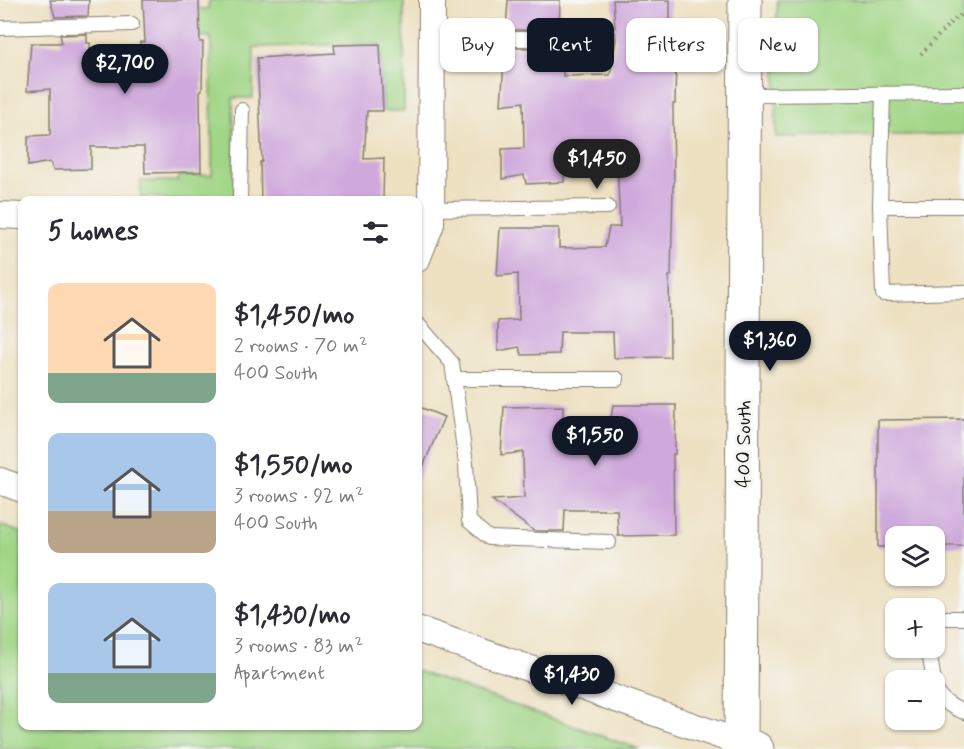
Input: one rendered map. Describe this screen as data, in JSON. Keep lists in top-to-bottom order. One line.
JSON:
{"streets":{"street":["400 South"]},"page":{"chip":["Buy","Rent","Filters","New"],"price":["$2,700","$1,450","$1,360","$1,550","$1,430"],"heading":"5 homes","list":[{"name":"$1,450/mo","note":"2 rooms · 70 m² · 400 South"},{"name":"$1,550/mo","note":"3 rooms · 92 m² · 400 South"},{"name":"$1,430/mo","note":"3 rooms · 83 m² · Apartment"}],"map_buttons":["+","−"]}}
